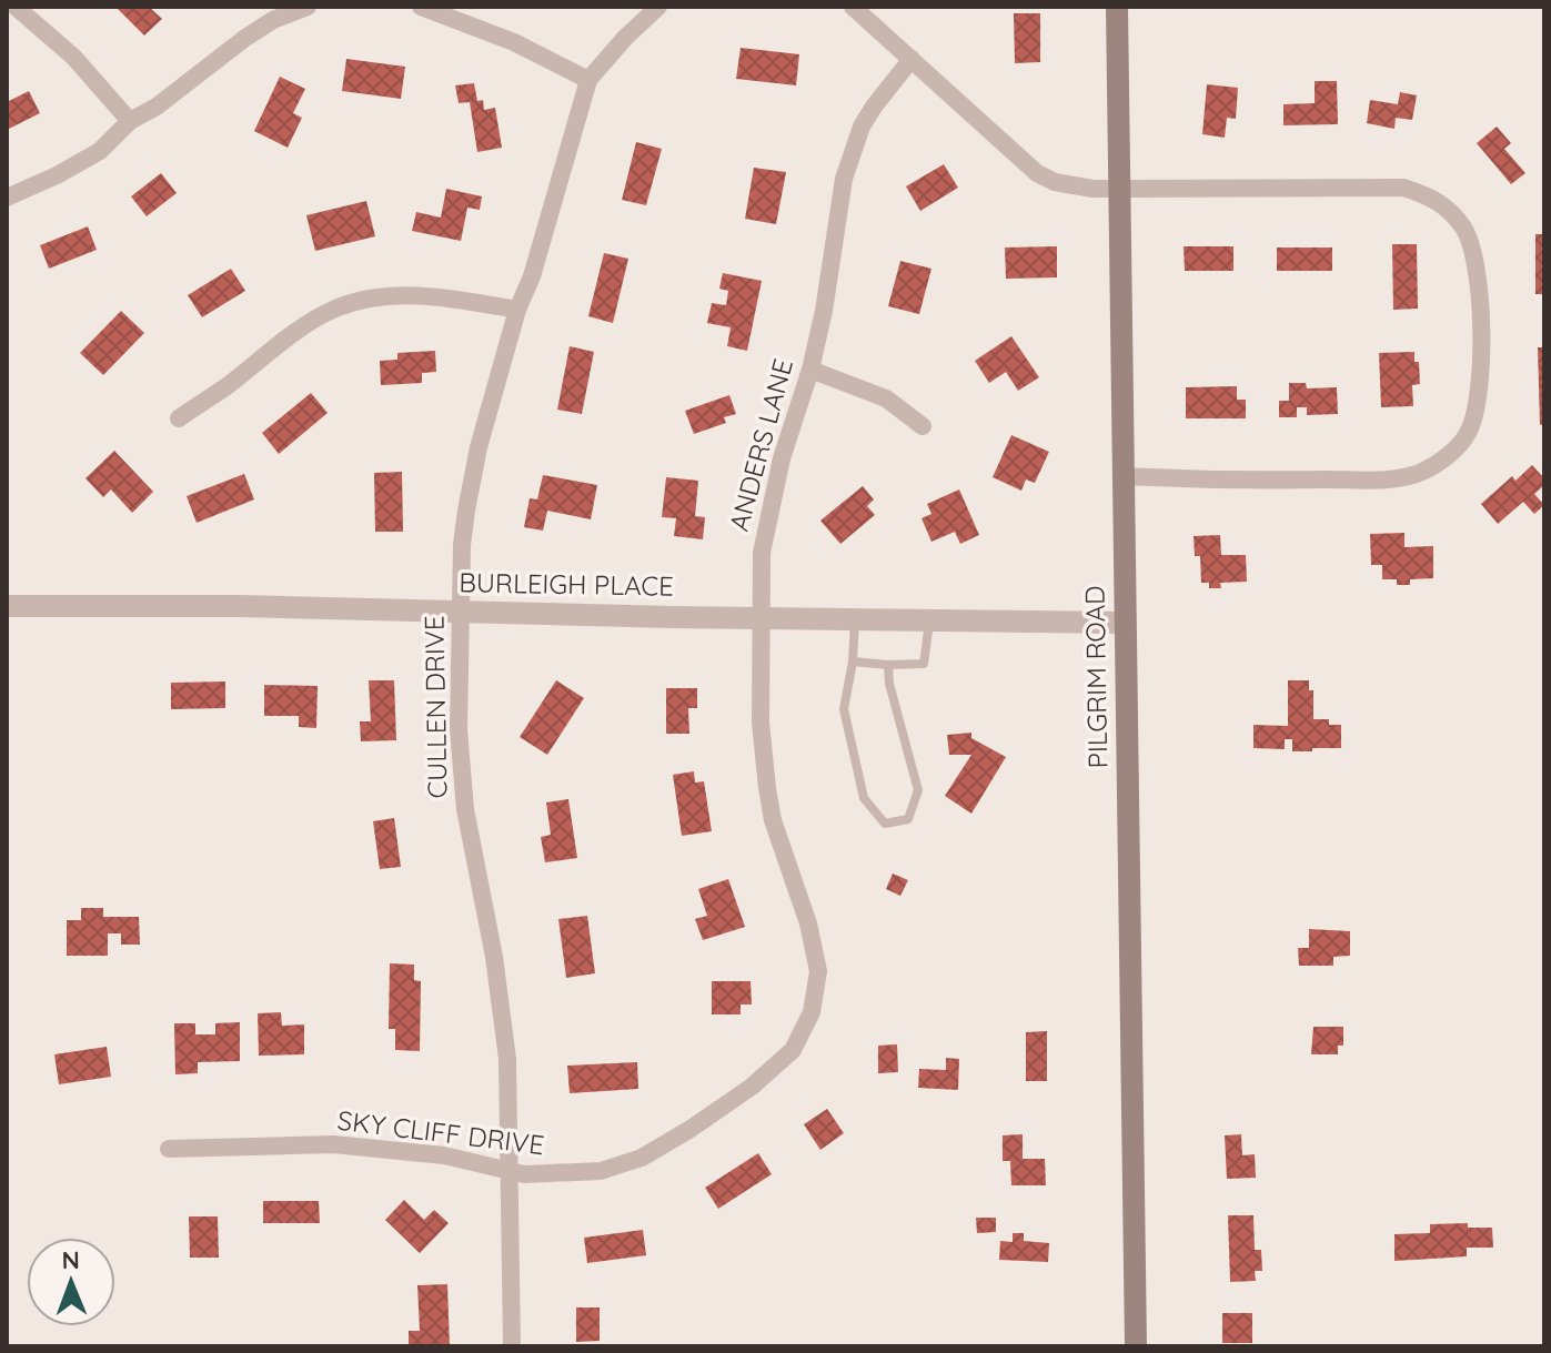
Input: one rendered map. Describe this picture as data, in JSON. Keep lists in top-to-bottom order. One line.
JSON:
{"streets":{"main road":["PILGRIM ROAD"],"street":["ANDERS LANE","BURLEIGH PLACE","CULLEN DRIVE","SKY CLIFF DRIVE"]},"crossings":[["ANDERS LANE","BURLEIGH PLACE"],["ANDERS LANE","SKY CLIFF DRIVE"],["BURLEIGH PLACE","PILGRIM ROAD"],["BURLEIGH PLACE","CULLEN DRIVE"],["CULLEN DRIVE","SKY CLIFF DRIVE"]],"north":"top"}
